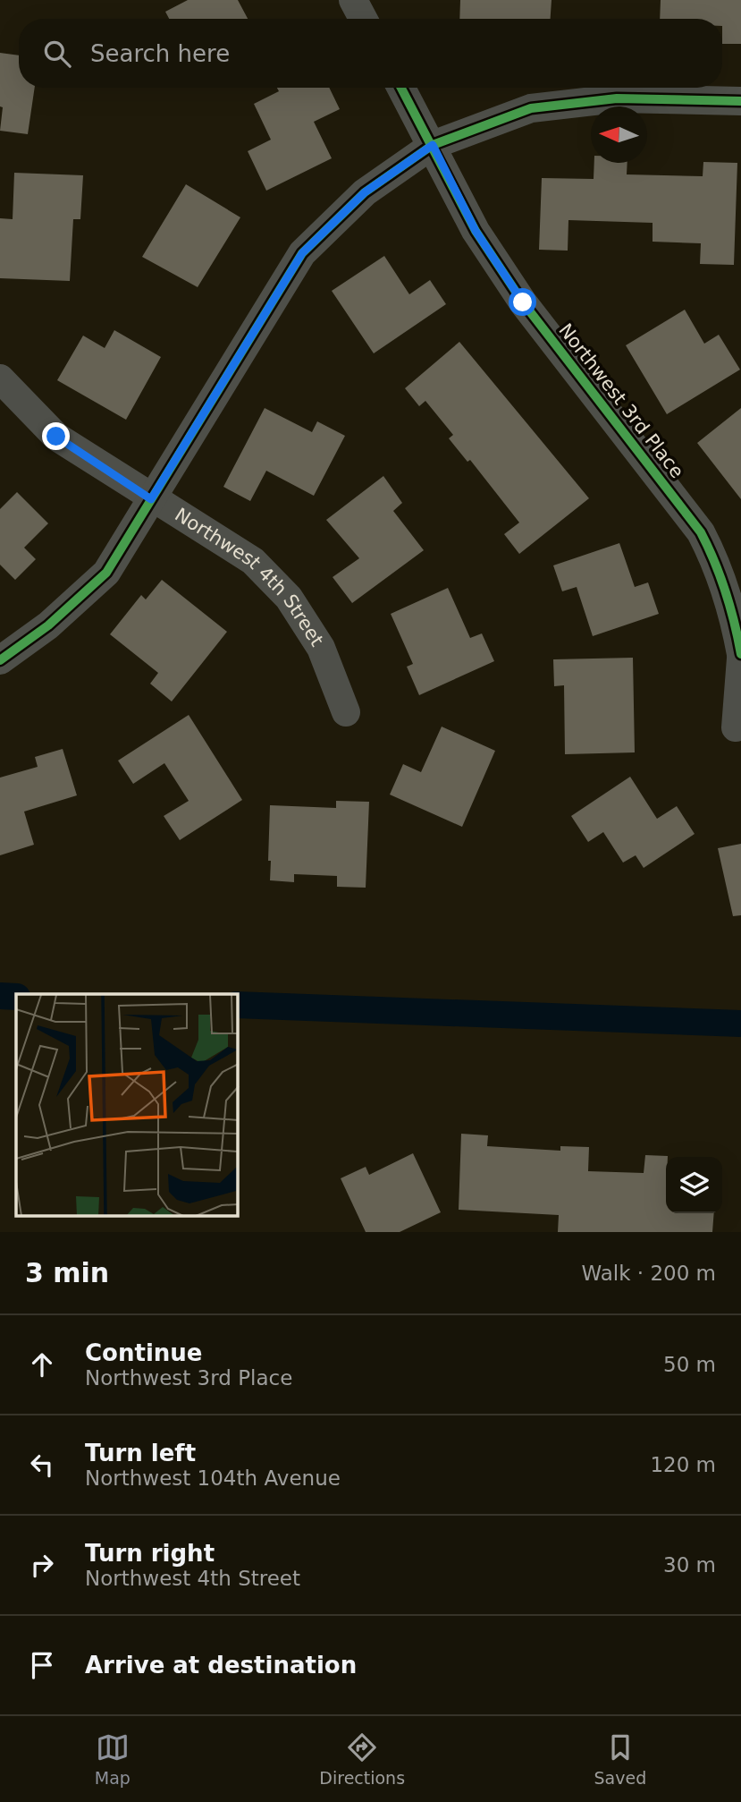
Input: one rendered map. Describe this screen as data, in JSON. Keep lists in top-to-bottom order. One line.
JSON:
{"streets":{"street":["Northwest 3rd Place","Northwest 4th Street"]},"north":"left","page":{"search":"Search here","heading":["3 min","Walk · 200 m"],"list":[["Continue","Northwest 3rd Place","50 m"],["Turn left","Northwest 104th Avenue","120 m"],["Turn right","Northwest 4th Street","30 m"],"Arrive at destination"],"nav":["Map","Directions","Saved"]}}
